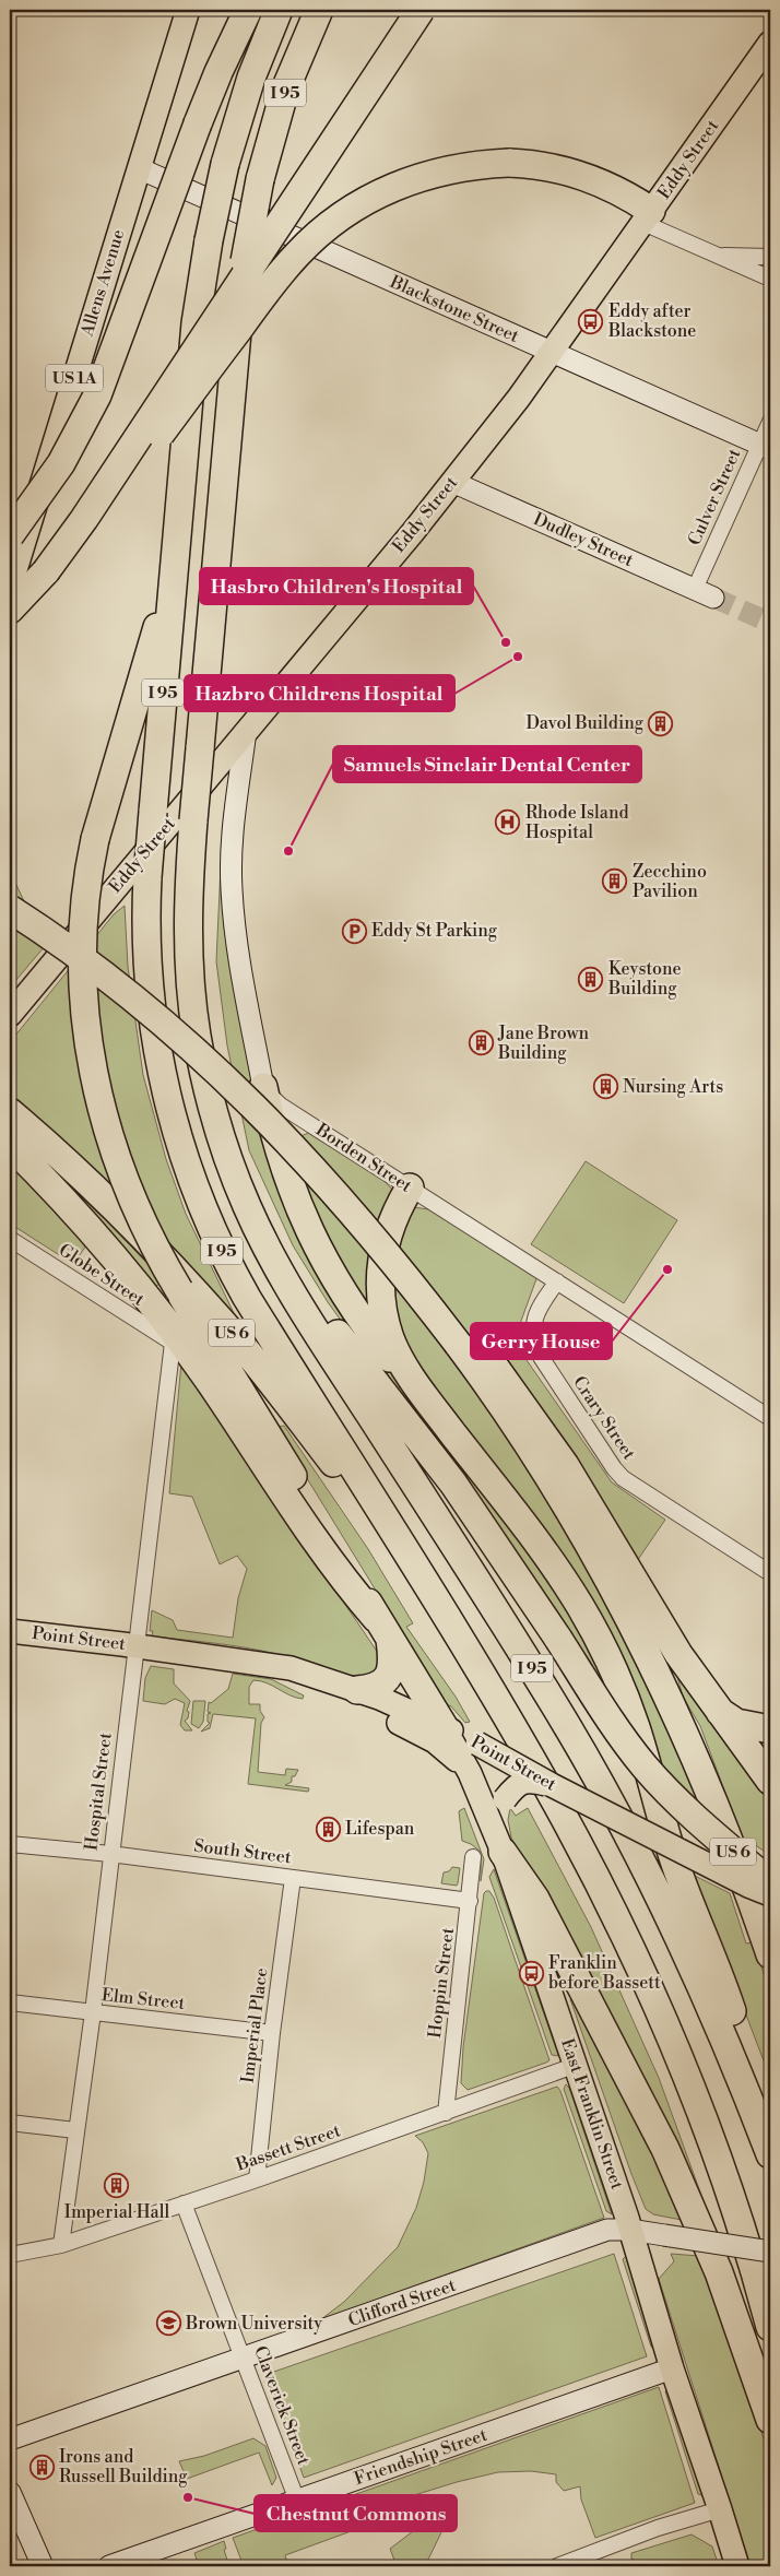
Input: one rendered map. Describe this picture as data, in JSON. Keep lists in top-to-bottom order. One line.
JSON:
{"streets":{"highway":["I 95","US 6"],"main road":["Eddy Street","Allens Avenue","US 1A","Point Street","East Franklin Street"],"street":["Blackstone Street","Culver Street","Dudley Street","Borden Street","Globe Street","Crary Street","Hospital Street","South Street","Hoppin Street","Elm Street","Imperial Place","Bassett Street","Clifford Street","Claverick Street","Friendship Street"]},"crossings":[["I 95","US 6"],["Eddy Street","Blackstone Street"],["Eddy Street","Dudley Street"],["Allens Avenue","Blackstone Street"],["Blackstone Street","Culver Street"],["Culver Street","Dudley Street"],["Borden Street","Crary Street"],["Globe Street","Hospital Street"],["Point Street","Hospital Street"],["Point Street","East Franklin Street"],["Hospital Street","South Street"],["Hospital Street","Elm Street"],["Hospital Street","Bassett Street"],["South Street","Hoppin Street"],["South Street","Imperial Place"],["Hoppin Street","Bassett Street"],["Elm Street","Imperial Place"],["Imperial Place","Bassett Street"],["East Franklin Street","Bassett Street"],["East Franklin Street","Clifford Street"],["East Franklin Street","Friendship Street"],["Bassett Street","Claverick Street"],["Clifford Street","Claverick Street"],["Claverick Street","Friendship Street"]],"places":{"bus stop":["Eddy after Blackstone","Franklin before Bassett"],"other":["Hasbro Children's Hospital","Hazbro Childrens Hospital","Samuels Sinclair Dental Center","Gerry House","Chestnut Commons"],"building":["Davol Building","Zecchino Pavilion","Keystone Building","Jane Brown Building","Nursing Arts","Lifespan","Imperial Hall","Irons and Russell Building"],"hospital":["Rhode Island Hospital"],"parking":["Eddy St Parking"],"school or university":["Brown University"]}}
